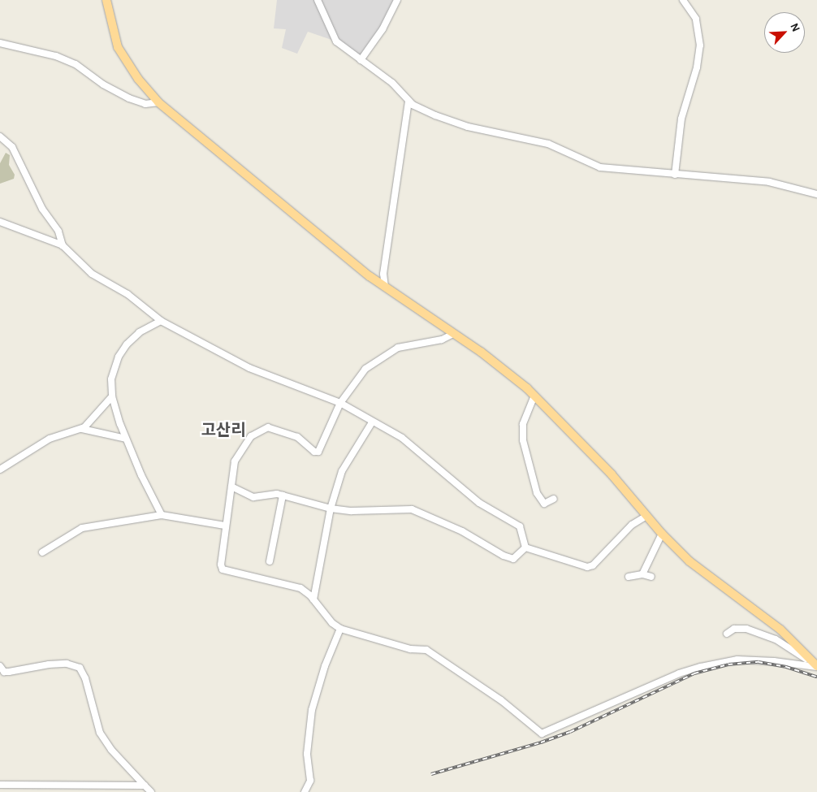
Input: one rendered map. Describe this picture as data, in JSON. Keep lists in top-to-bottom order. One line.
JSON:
{"districts":["고산리"],"north":"top right"}
